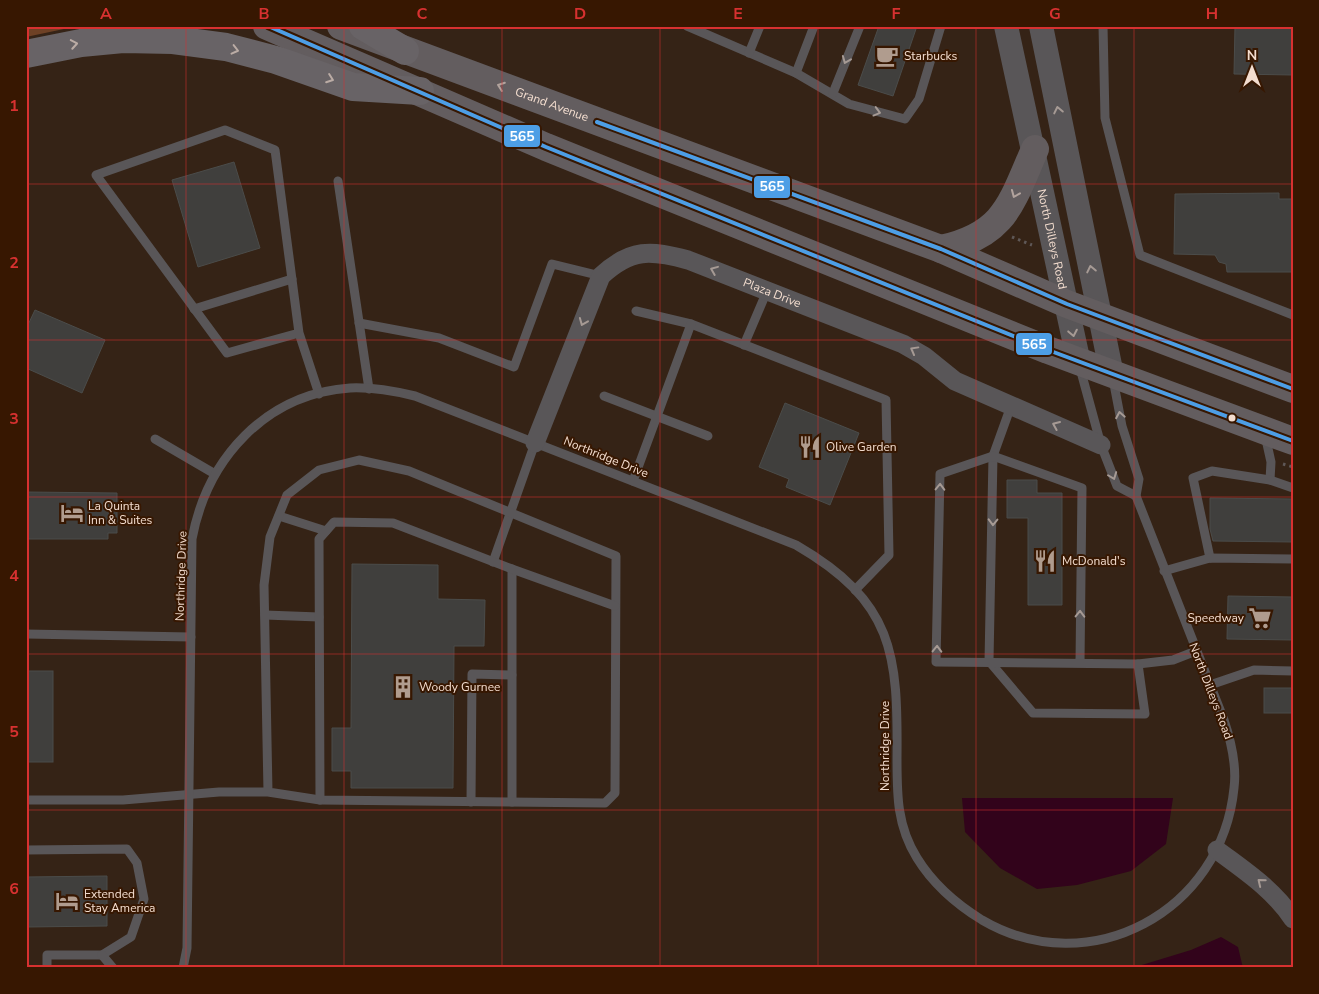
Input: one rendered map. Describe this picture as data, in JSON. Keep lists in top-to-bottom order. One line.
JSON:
{"streets":{"main road":["Grand Avenue"],"street":["North Dilleys Road","Plaza Drive"],"lane":["Northridge Drive"]},"crossings":[["Grand Avenue","North Dilleys Road"],["North Dilleys Road","Plaza Drive"],["North Dilleys Road","Northridge Drive"]],"one_way":["Plaza Drive"],"places":{"cafe":["Starbucks"],"restaurant":["Olive Garden","McDonald's"],"hotel":["La Quinta Inn & Suites","Extended Stay America"],"supermarket":["Speedway"],"building":["Woody Gurnee"]},"lines":["transit line 565"],"north":"top","grid":{"columns":["A","B","C","D","E","F","G","H"],"rows":["1","2","3","4","5","6"]}}
